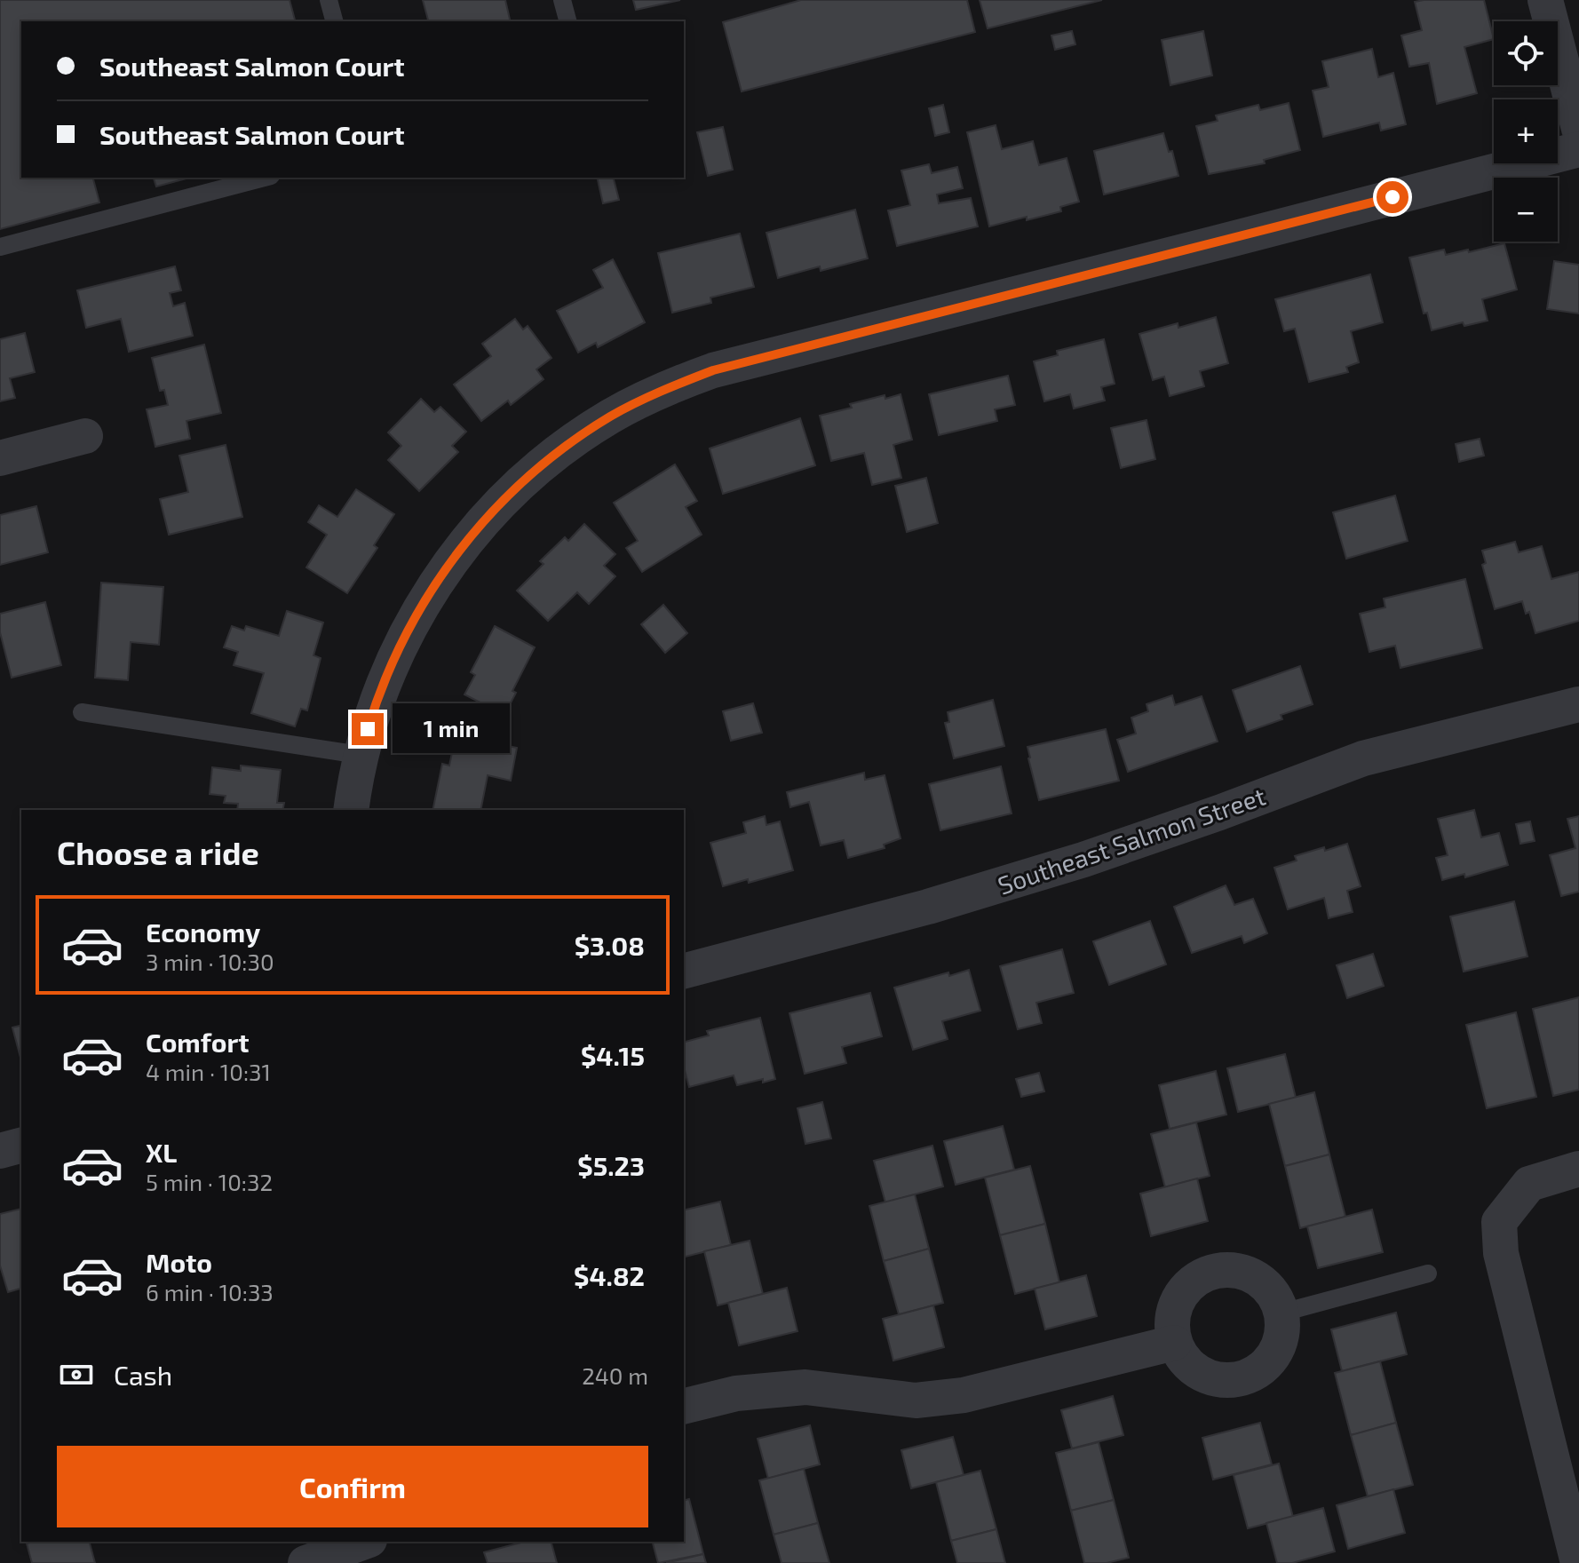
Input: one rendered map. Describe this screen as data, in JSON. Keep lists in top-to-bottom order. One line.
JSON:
{"streets":{"street":["Southeast Salmon Street"]},"page":{"map_buttons":["+","−"],"banner":["Southeast Salmon Court","Southeast Salmon Court"],"bubble":"1 min","heading":"Choose a ride","list":[{"name":"Economy","note":"3 min · 10:30","value":"$3.08"},{"name":"Comfort","note":"4 min · 10:31","value":"$4.15"},{"name":"XL","note":"5 min · 10:32","value":"$5.23"},{"name":"Moto","note":"6 min · 10:33","value":"$4.82"}],"pay":["Cash","240 m"],"buttons":"Confirm"}}
